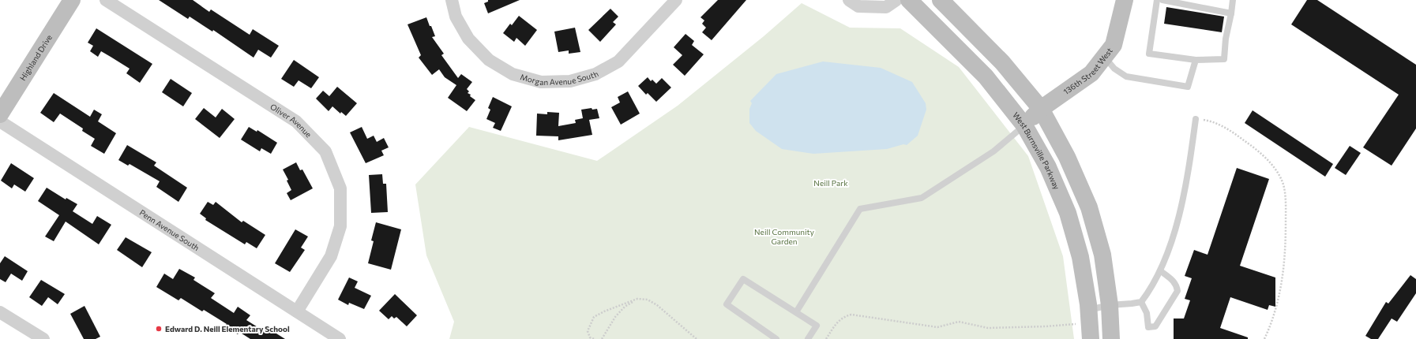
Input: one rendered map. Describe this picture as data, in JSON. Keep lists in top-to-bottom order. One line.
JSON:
{"streets":{"street":["Highland Drive","136th Street West","Morgan Avenue South","Oliver Avenue","West Burnsville Parkway","Penn Avenue South"]},"crossings":[["136th Street West","West Burnsville Parkway"],["Oliver Avenue","Penn Avenue South"]],"parks":["Neill Park","Neill Community Garden"],"places":["Edward D. Neill Elementary School"]}
